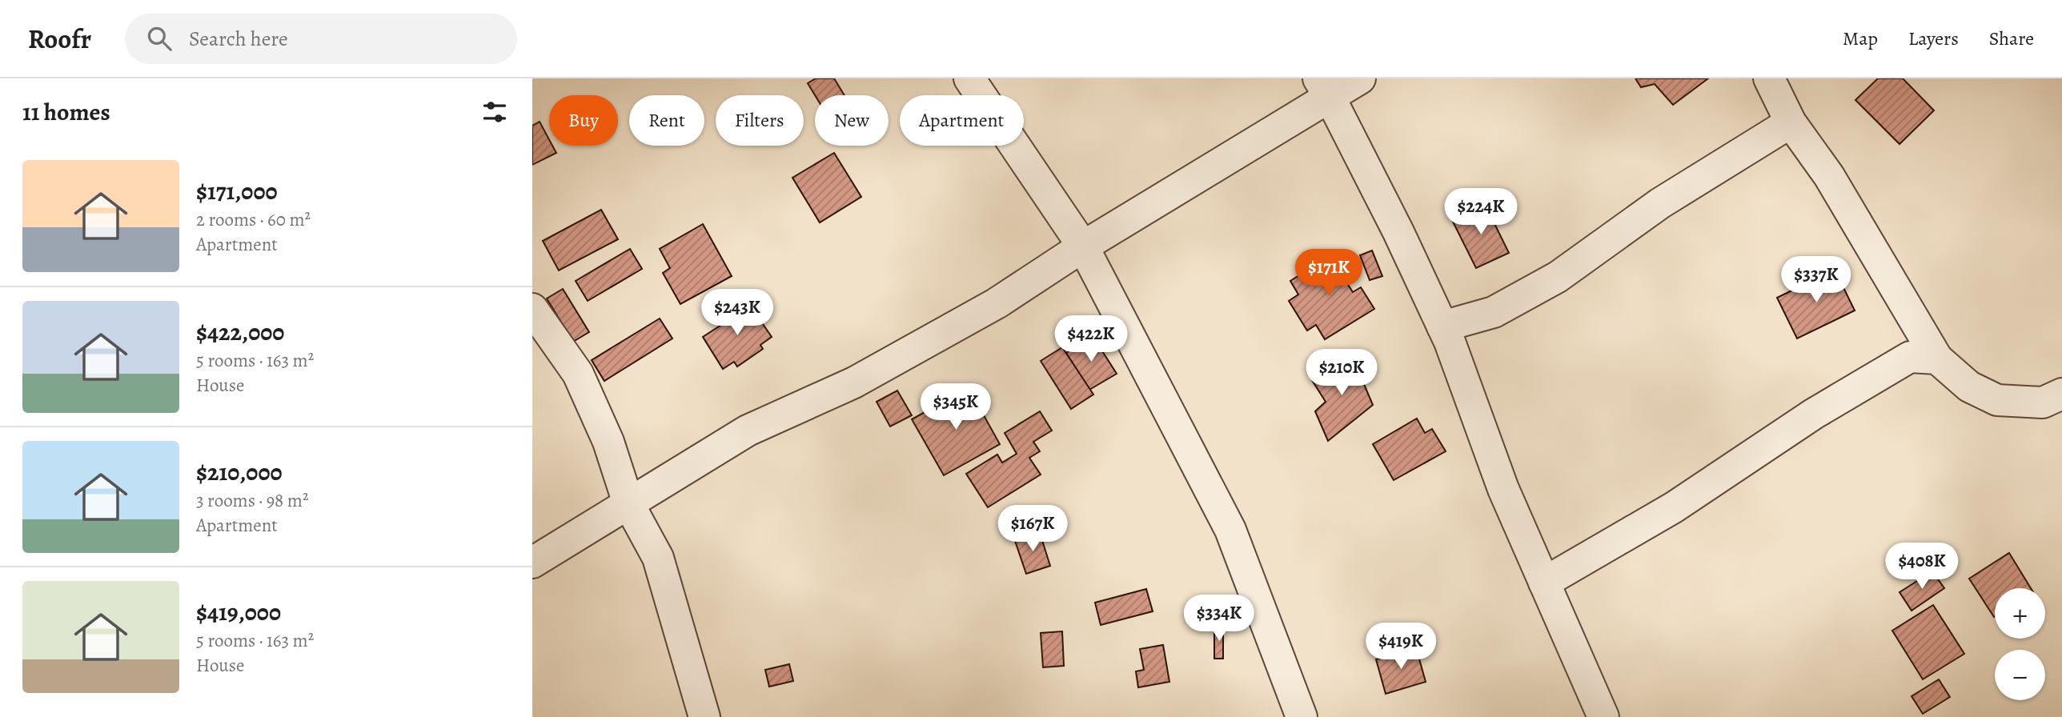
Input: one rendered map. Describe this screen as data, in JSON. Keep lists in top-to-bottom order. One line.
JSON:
{"page":{"header":"Roofr","search":"Search here","nav":["Map","Layers","Share"],"heading":"11 homes","chip":["Buy","Rent","Filters","New","Apartment"],"list":[{"name":"$171,000","note":"2 rooms · 60 m² · Apartment"},{"name":"$422,000","note":"5 rooms · 163 m² · House"},{"name":"$210,000","note":"3 rooms · 98 m² · Apartment"},{"name":"$419,000","note":"5 rooms · 163 m² · House"}],"price":["$224K","$171K","$337K","$243K","$422K","$210K","$345K","$167K","$408K","$334K","$419K"],"map_buttons":["+","−"]}}
